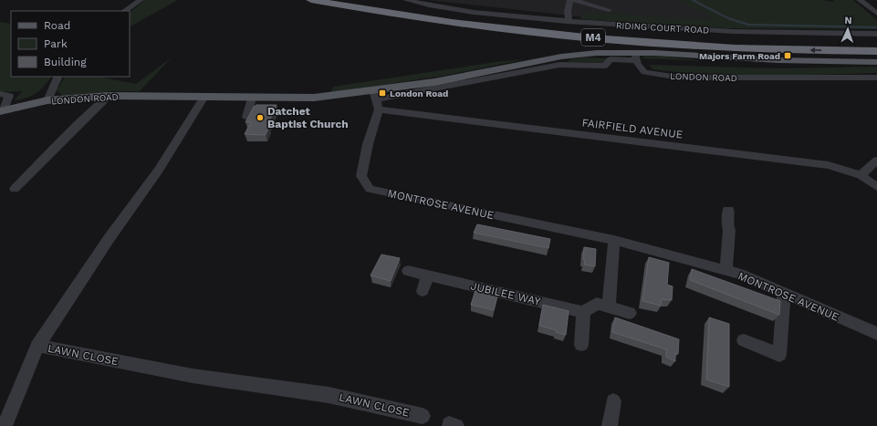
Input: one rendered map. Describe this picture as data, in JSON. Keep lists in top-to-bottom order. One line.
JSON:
{"streets":{"highway":["M4"],"main road":["LONDON ROAD"],"street":["RIDING COURT ROAD","FAIRFIELD AVENUE","MONTROSE AVENUE","JUBILEE WAY","LAWN CLOSE"]},"crossings":[["LONDON ROAD","FAIRFIELD AVENUE"],["LONDON ROAD","MONTROSE AVENUE"],["LONDON ROAD","LAWN CLOSE"],["FAIRFIELD AVENUE","MONTROSE AVENUE"]],"places":{"transit":["Majors Farm Road","London Road"],"other":["Datchet Baptist Church"]},"legend":["Road","Park","Building"],"north":"top"}
